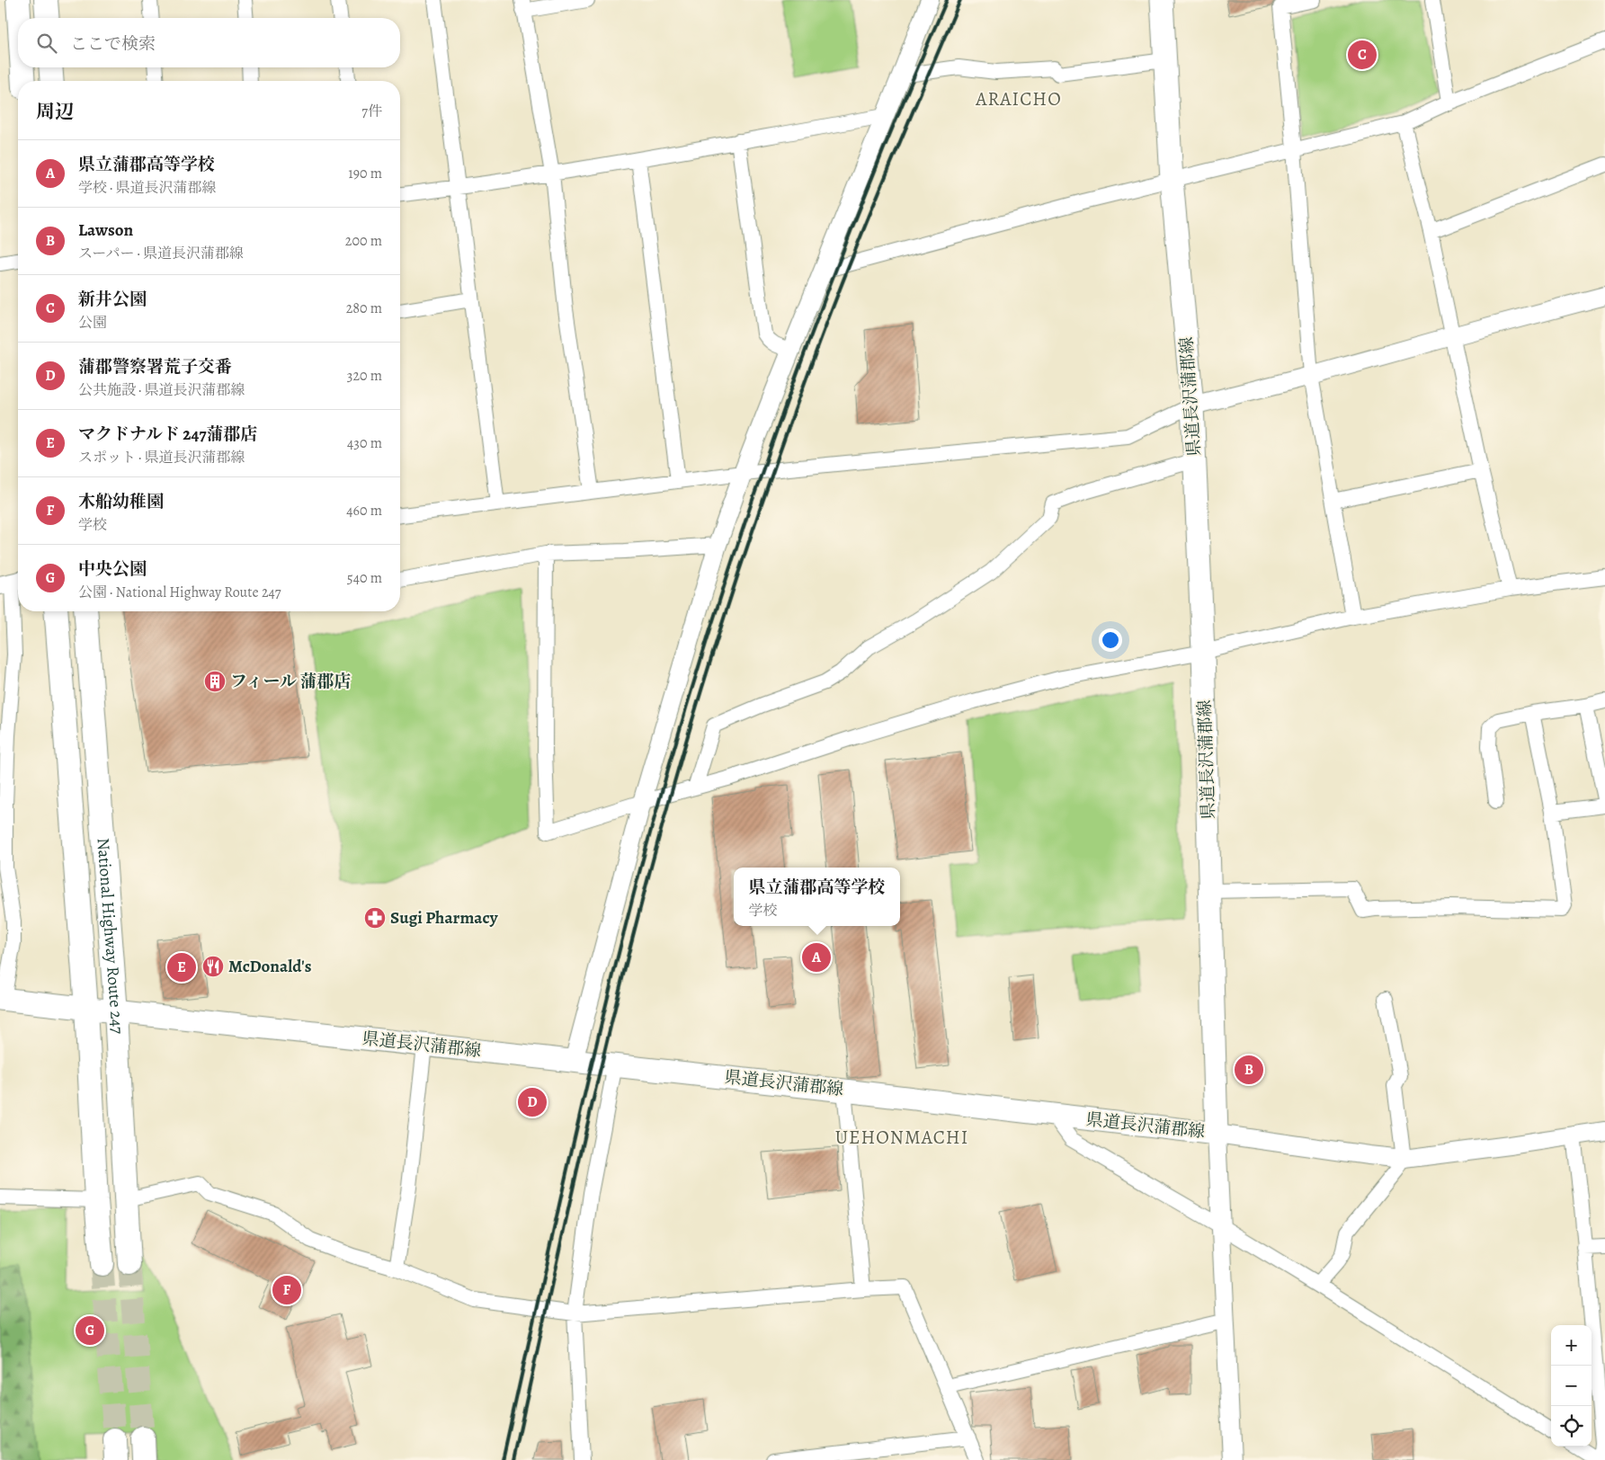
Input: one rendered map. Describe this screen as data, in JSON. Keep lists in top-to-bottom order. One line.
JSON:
{"streets":{"highway":["National Highway Route 247"],"main road":["県道長沢蒲郡線"]},"crossings":[["県道長沢蒲郡線","National Highway Route 247"]],"districts":["ARAICHO","UEHONMACHI"],"places":{"building":["フィール 蒲郡店"],"pharmacy":["Sugi Pharmacy"],"restaurant":["McDonald's"]},"page":{"search":"ここで検索","pins":["C","A","E","B","D","F","G"],"heading":["周辺","7件"],"list":[{"mark":"A","name":"県立蒲郡高等学校","note":"学校 · 県道長沢蒲郡線","value":"190 m"},{"mark":"B","name":"Lawson","note":"スーパー · 県道長沢蒲郡線","value":"200 m"},{"mark":"C","name":"新井公園","note":"公園","value":"280 m"},{"mark":"D","name":"蒲郡警察署荒子交番","note":"公共施設 · 県道長沢蒲郡線","value":"320 m"},{"mark":"E","name":"マクドナルド 247蒲郡店","note":"スポット · 県道長沢蒲郡線","value":"430 m"},{"mark":"F","name":"木船幼稚園","note":"学校","value":"460 m"},{"mark":"G","name":"中央公園","note":"公園 · National Highway Route 247","value":"540 m"}],"popup":["県立蒲郡高等学校","学校"],"map_buttons":["+","−"]}}
